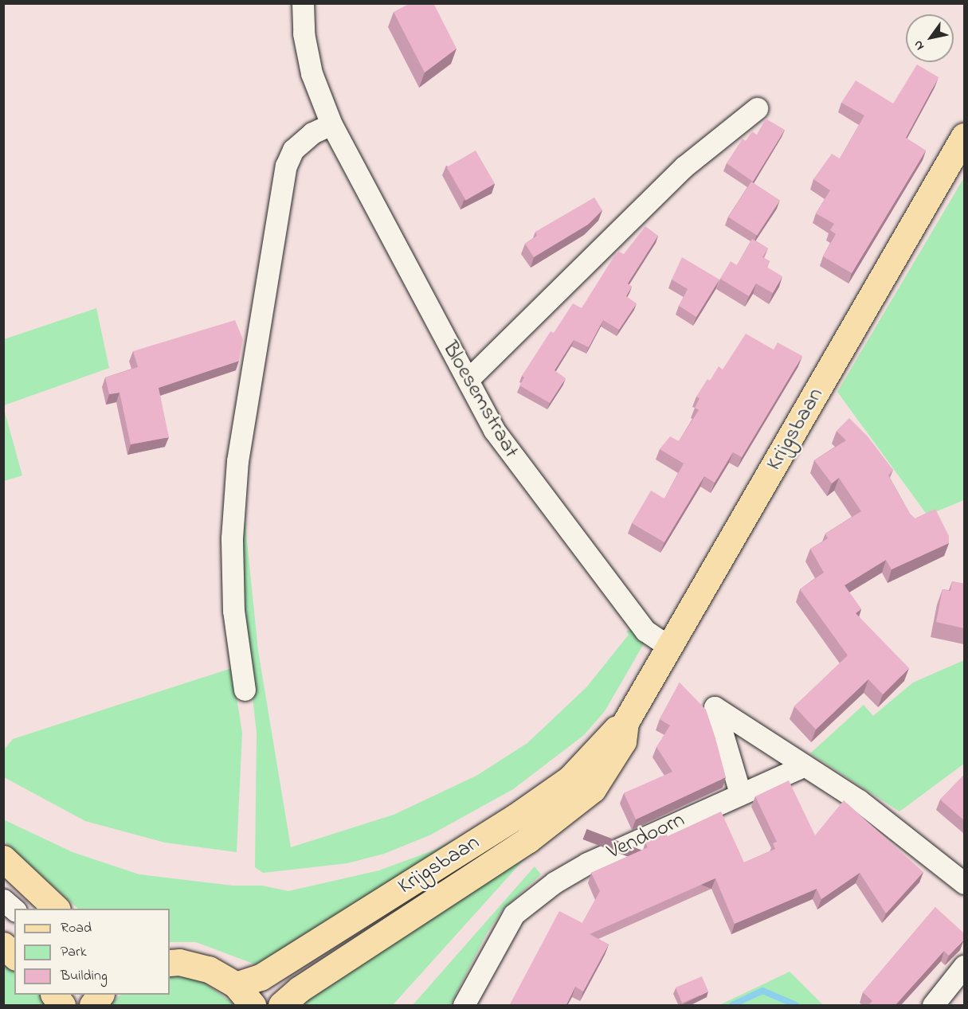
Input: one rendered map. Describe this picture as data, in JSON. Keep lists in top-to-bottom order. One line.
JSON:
{"streets":{"main road":["Krijgsbaan"],"street":["Bloesemstraat","Vendoorn"]},"crossings":[["Bloesemstraat","Krijgsbaan"]],"legend":["Road","Park","Building"],"north":"bottom left"}
